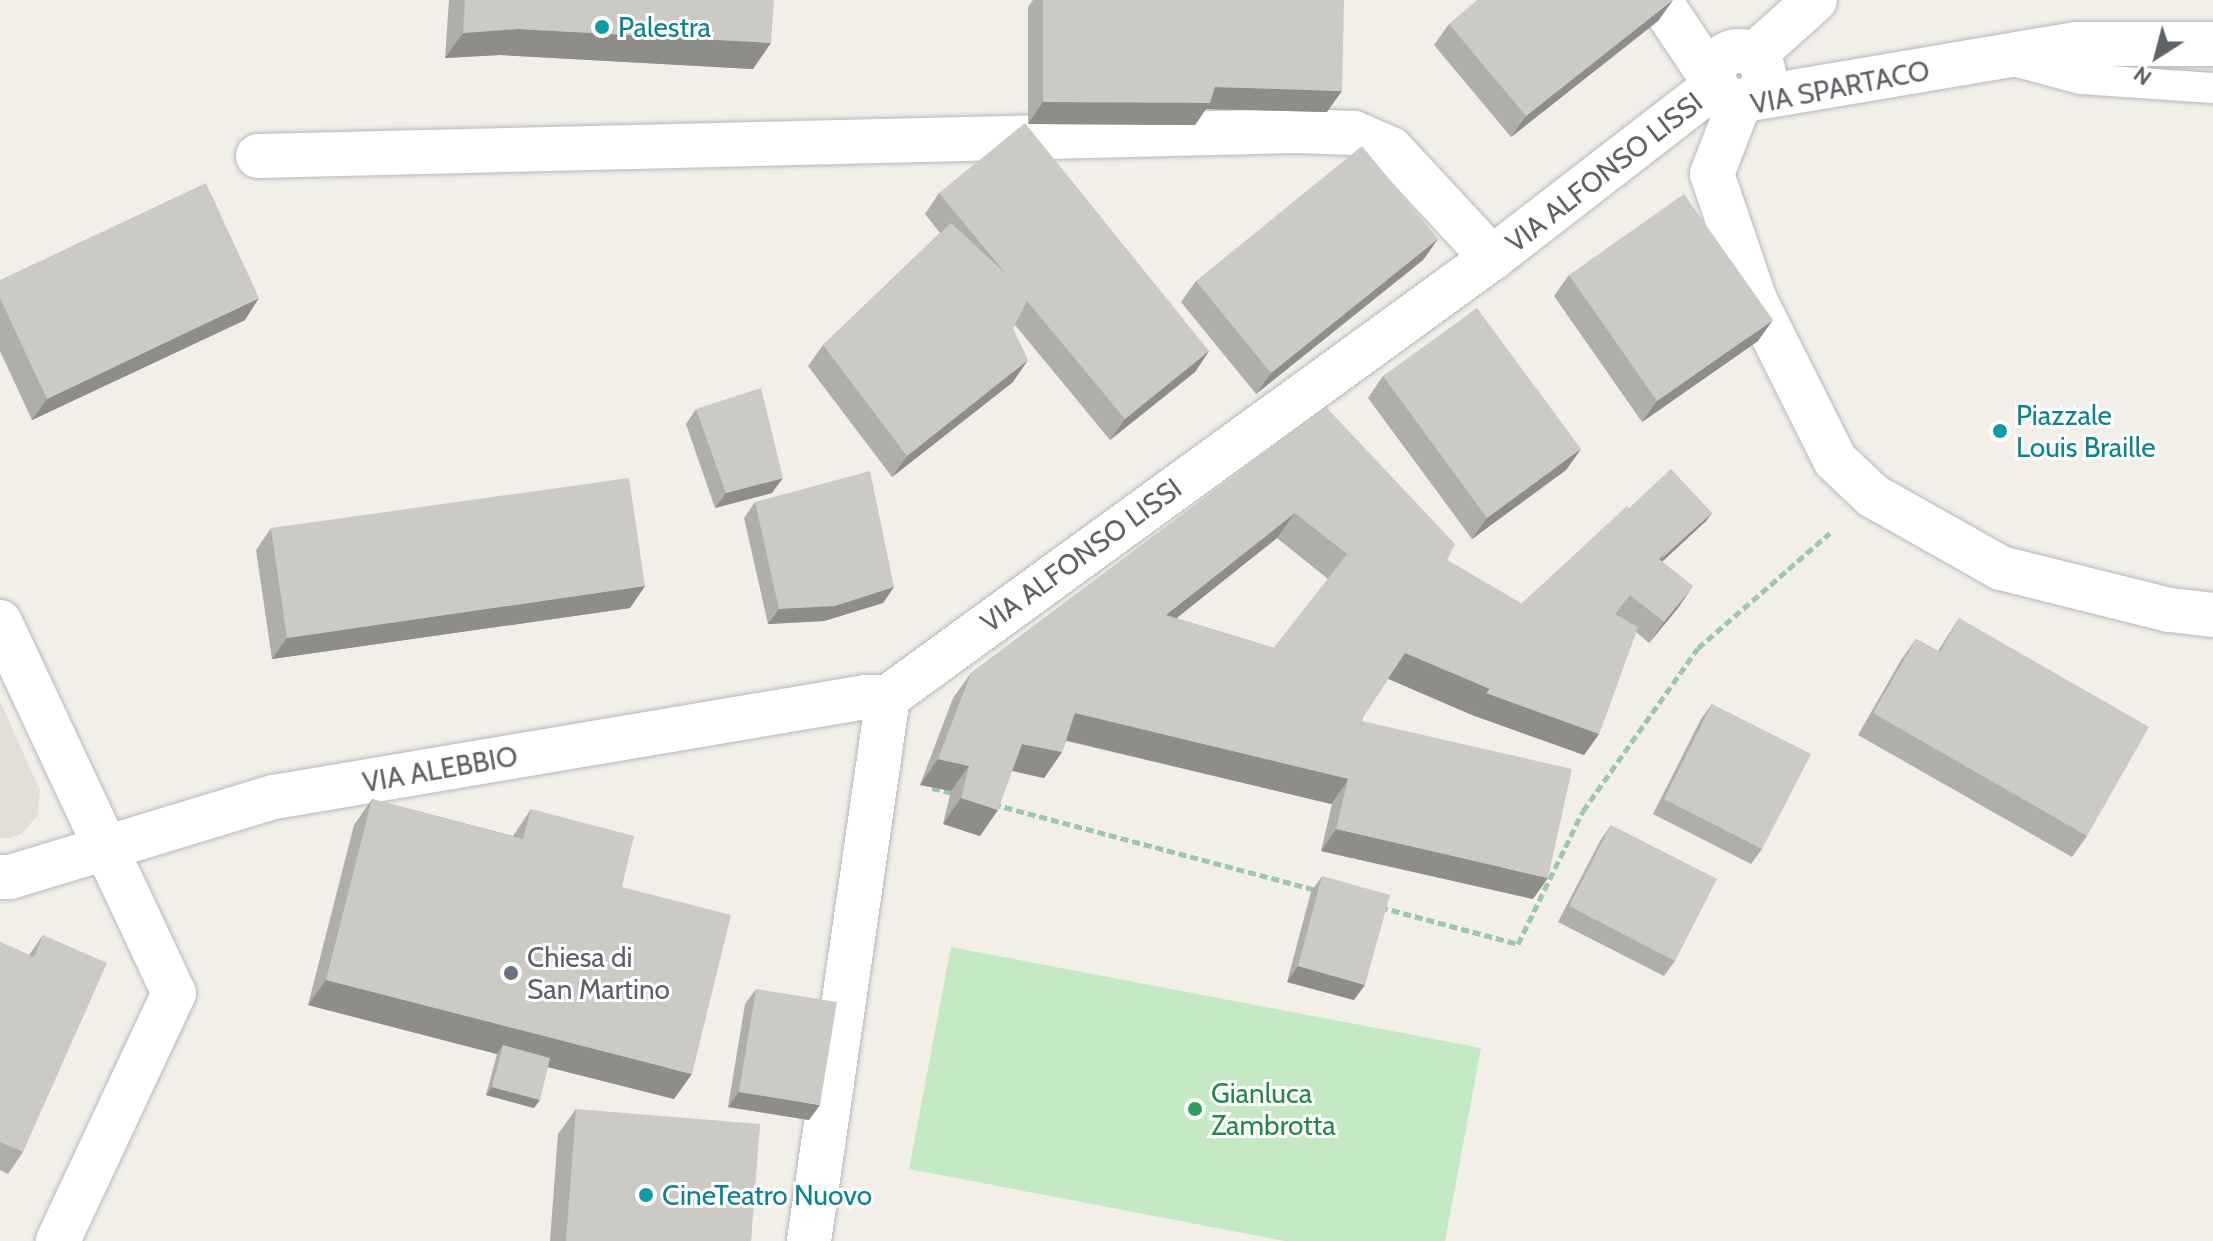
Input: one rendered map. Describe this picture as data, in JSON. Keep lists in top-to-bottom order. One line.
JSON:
{"streets":{"street":["VIA SPARTACO","VIA ALFONSO LISSI","VIA ALEBBIO"]},"crossings":[["VIA SPARTACO","VIA ALFONSO LISSI"],["VIA ALFONSO LISSI","VIA ALEBBIO"]],"places":["Palestra","Piazzale Louis Braille","Chiesa di San Martino","Gianluca Zambrotta","CineTeatro Nuovo"],"north":"bottom left"}
